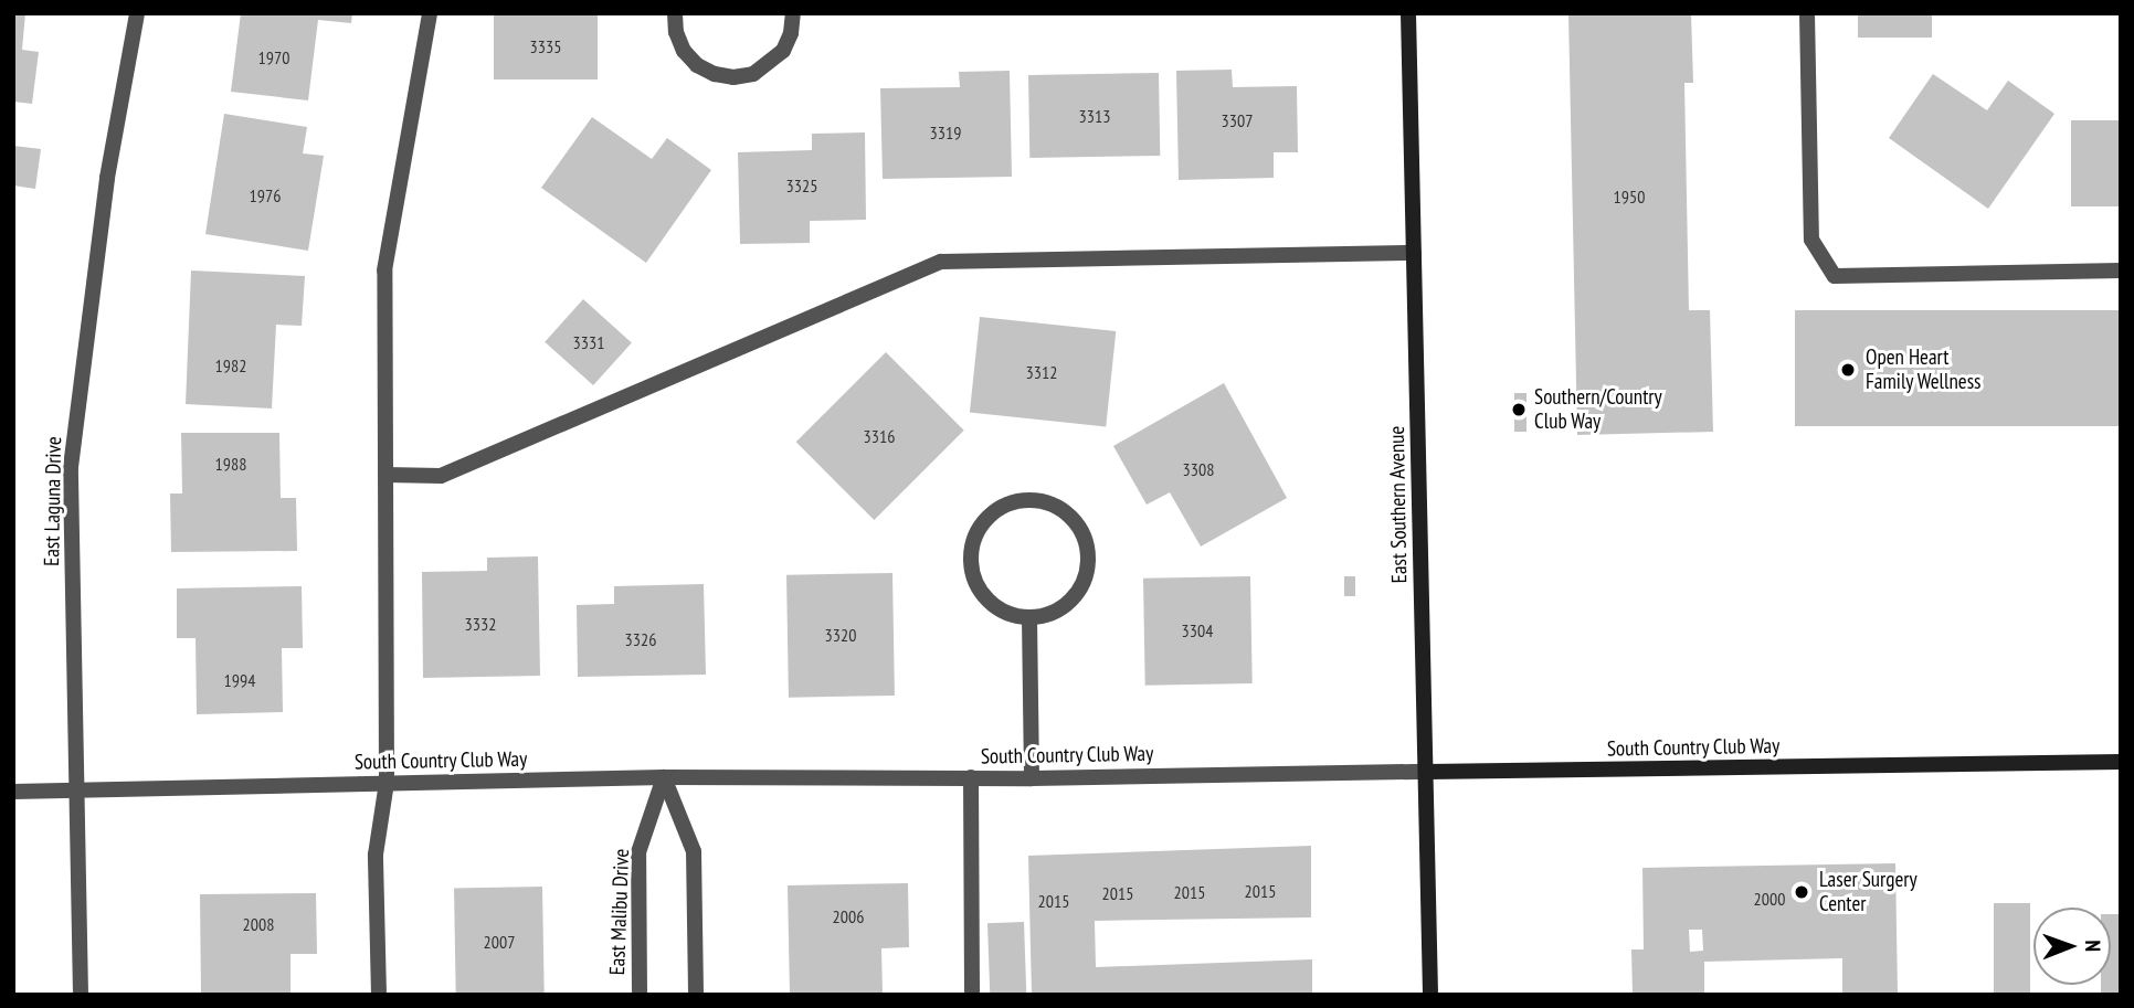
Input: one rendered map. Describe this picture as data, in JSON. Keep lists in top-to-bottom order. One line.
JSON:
{"streets":{"main road":["East Southern Avenue","South Country Club Way"],"street":["East Laguna Drive","East Malibu Drive"]},"crossings":[["East Laguna Drive","South Country Club Way"],["East Southern Avenue","South Country Club Way"],["South Country Club Way","East Malibu Drive"]],"places":["Open Heart Family Wellness","Southern/Country Club Way","Laser Surgery Center"],"house_numbers":["3335","1970","3313","3307","3319","3325","1976","1950","3331","1982","3312","3316","1988","3308","3332","3304","3320","3326","1994","2015","2015","2015","2000","2015","2006","2008","2007"],"north":"right"}
